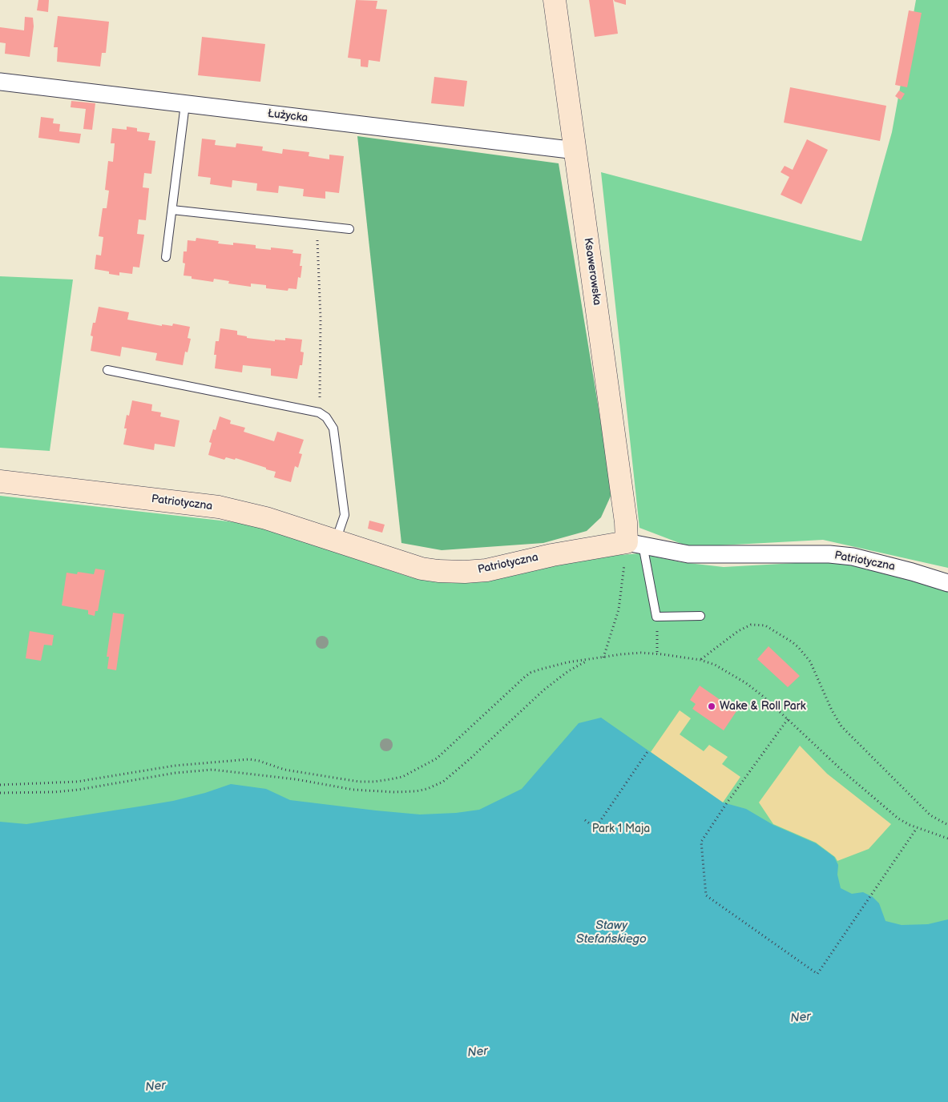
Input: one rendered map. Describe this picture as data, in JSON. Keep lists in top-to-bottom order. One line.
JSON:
{"streets":{"street":["Łużycka","Ksawerowska","Patriotyczna"]},"crossings":[["Łużycka","Ksawerowska"],["Ksawerowska","Patriotyczna"]],"water":["Stawy Stefańskiego","Ner"],"parks":["Park 1 Maja"],"places":["Wake & Roll Park"]}
